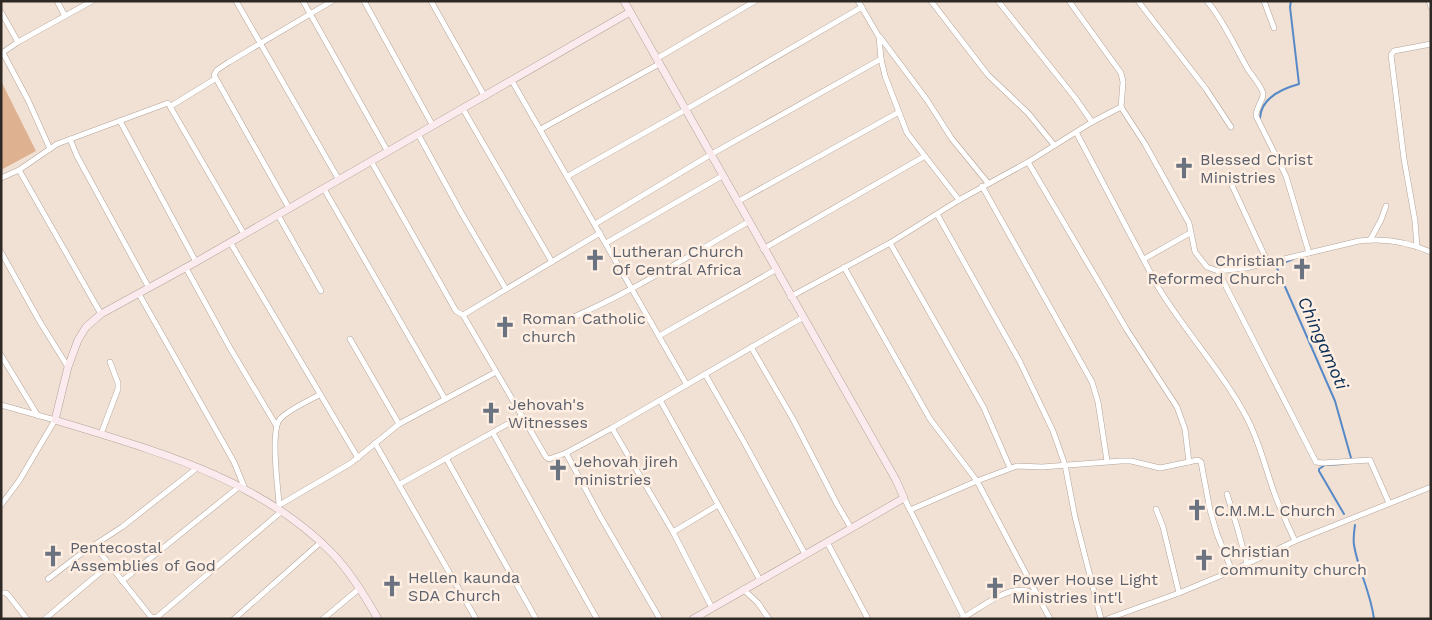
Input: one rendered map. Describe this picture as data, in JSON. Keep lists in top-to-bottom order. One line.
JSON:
{"water":["Chingamoti"],"places":{"church":["Blessed Christ Ministries","Lutheran Church Of Central Africa","Christian Reformed Church","Roman Catholic church","Jehovah's Witnesses","Jehovah jireh ministries","C.M.M.L Church","Pentecostal Assemblies of God","Christian community church","Hellen kaunda SDA Church","Power House Light Ministries int'l"]}}
